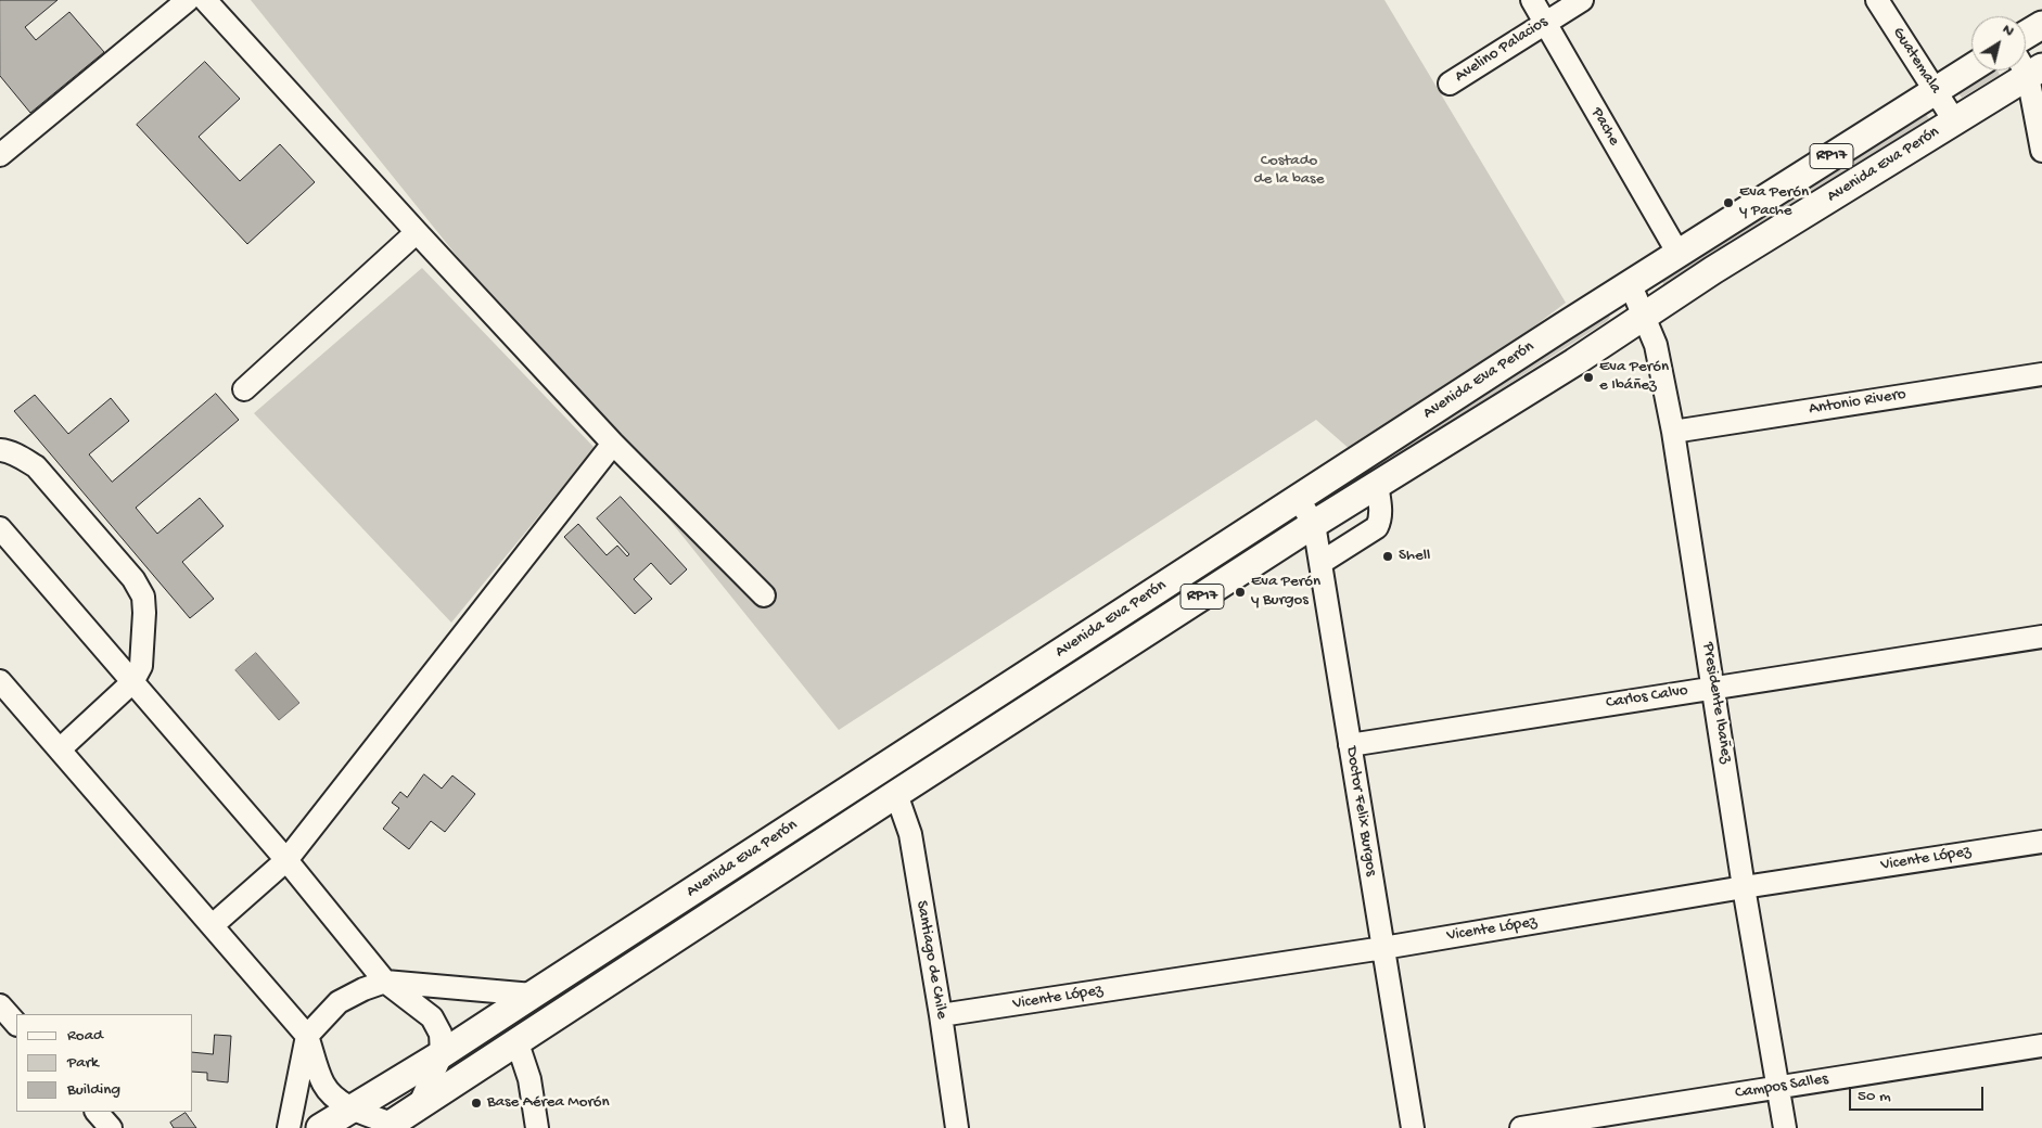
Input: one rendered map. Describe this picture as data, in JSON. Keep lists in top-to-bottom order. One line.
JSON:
{"streets":{"main road":["RP17","Avenida Eva Perón"],"street":["Avelino Palacios","Guatemala","Pache","Antonio Rivero","Carlos Calvo","Presidente Ibañez","Doctor Felix Burgos","Vicente López","Santiago de Chile","Campos Salles"]},"crossings":[["Avelino Palacios","Pache"],["Guatemala","Avenida Eva Perón"],["Pache","Avenida Eva Perón"],["Avenida Eva Perón","Presidente Ibañez"],["Avenida Eva Perón","Doctor Felix Burgos"],["Avenida Eva Perón","Santiago de Chile"],["Antonio Rivero","Presidente Ibañez"],["Carlos Calvo","Presidente Ibañez"],["Carlos Calvo","Doctor Felix Burgos"],["Presidente Ibañez","Vicente López"],["Presidente Ibañez","Campos Salles"],["Doctor Felix Burgos","Vicente López"],["Vicente López","Santiago de Chile"]],"parks":["Costado de la base"],"places":["Eva Perón y Pache","Eva Perón e Ibáñez","Shell","Eva Perón y Burgos","Base Aérea Morón"],"legend":["Road","Park","Building"],"scale_bar":"50 m","north":"top right"}
